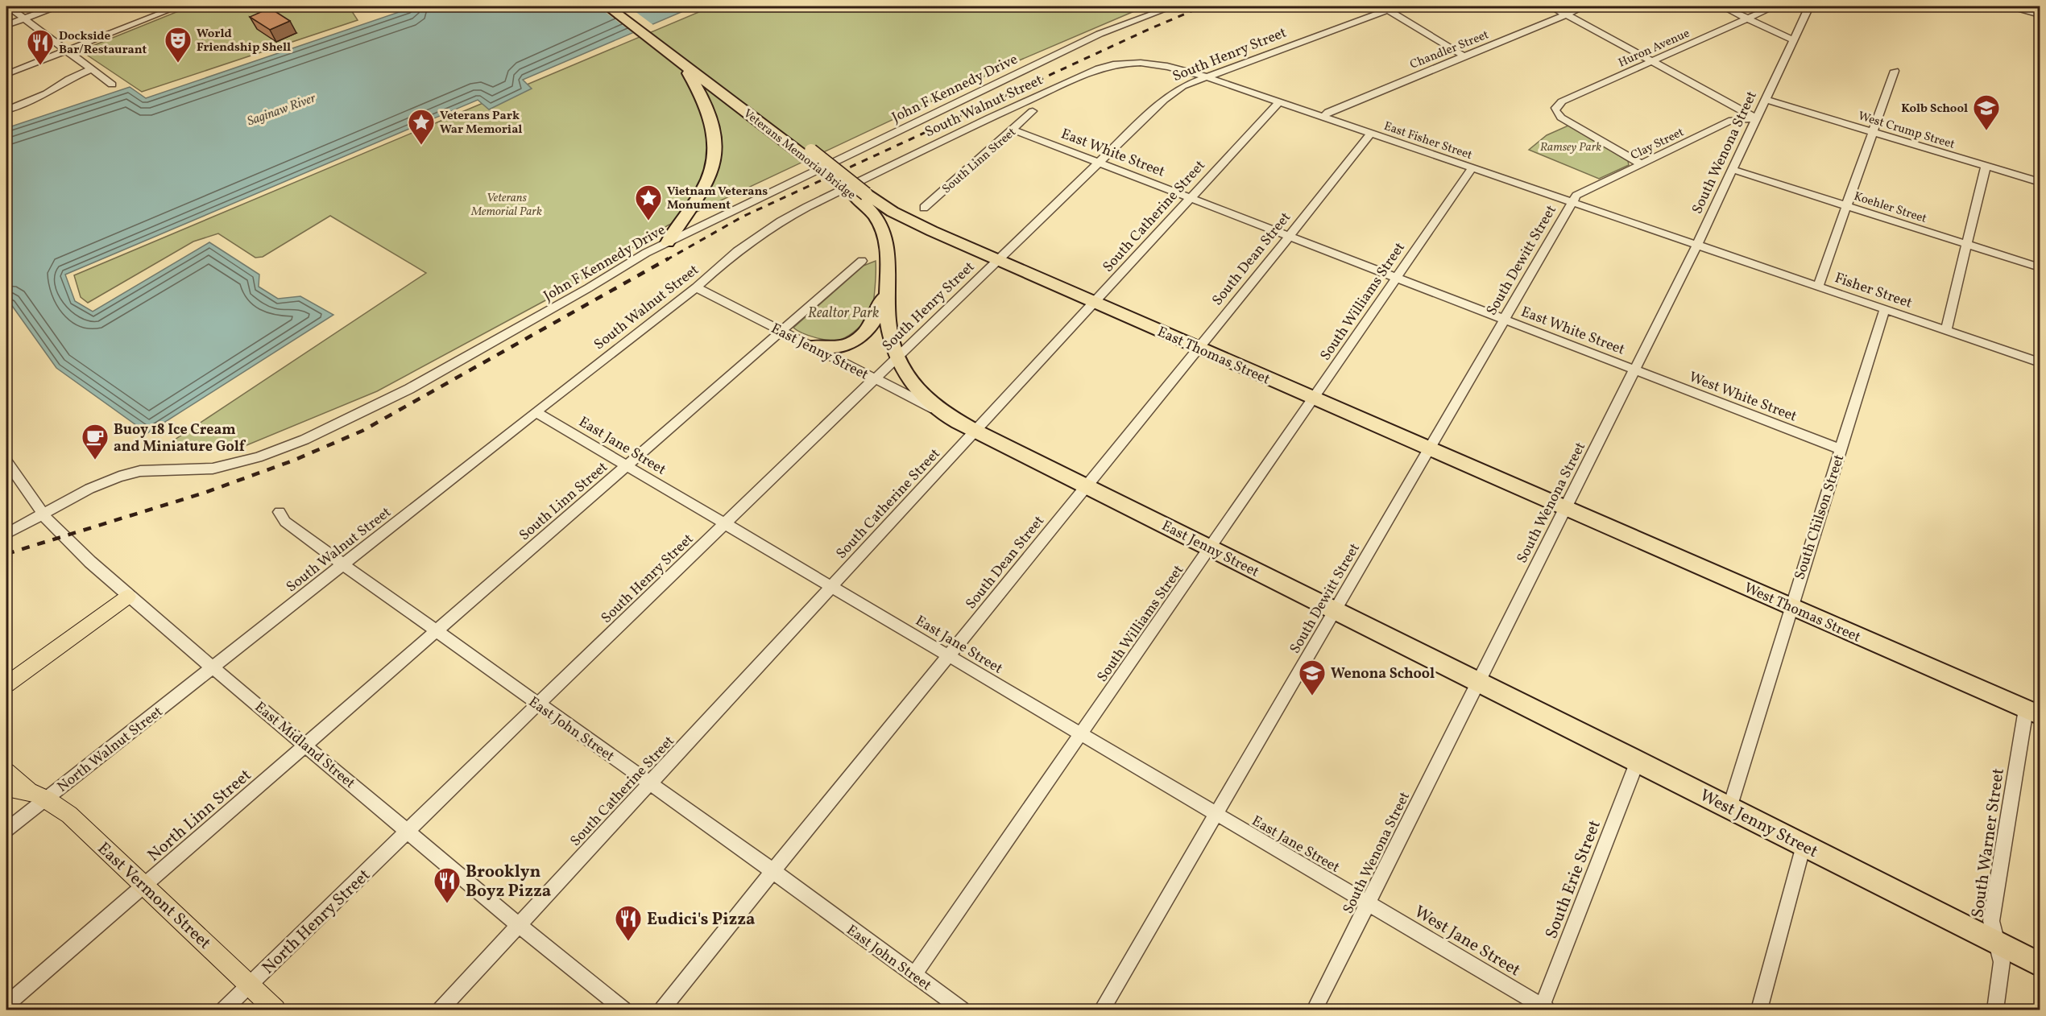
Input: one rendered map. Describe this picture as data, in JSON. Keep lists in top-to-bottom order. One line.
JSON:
{"streets":{"highway":["Veterans Memorial Bridge","East Jenny Street","East Thomas Street","West Thomas Street","West Jenny Street"],"main road":["East Vermont Street"],"street":["Huron Avenue","Chandler Street","South Henry Street","John F Kennedy Drive","South Walnut Street","West Crump Street","East Fisher Street","Clay Street","East White Street","South Wenona Street","South Linn Street","Koehler Street","South Catherine Street","South Dean Street","South Dewitt Street","Fisher Street","South Williams Street","West White Street","East Jane Street","South Chilson Street","East John Street","East Midland Street","North Walnut Street","North Linn Street","South Warner Street","South Erie Street","North Henry Street","West Jane Street"]},"crossings":[["Huron Avenue","Clay Street"],["Chandler Street","East Fisher Street"],["South Henry Street","East Fisher Street"],["South Henry Street","East White Street"],["South Henry Street","Veterans Memorial Bridge"],["South Henry Street","East Jenny Street"],["South Henry Street","East Thomas Street"],["South Henry Street","East Jane Street"],["South Henry Street","East John Street"],["South Henry Street","East Midland Street"],["South Henry Street","North Henry Street"],["John F Kennedy Drive","East Midland Street"],["South Walnut Street","East Fisher Street"],["South Walnut Street","East Jenny Street"],["South Walnut Street","East Jane Street"],["South Walnut Street","East John Street"],["South Walnut Street","East Midland Street"],["South Walnut Street","North Walnut Street"],["West Crump Street","South Wenona Street"],["East Fisher Street","Clay Street"],["East Fisher Street","South Wenona Street"],["East Fisher Street","South Catherine Street"],["East Fisher Street","South Dean Street"],["East Fisher Street","South Dewitt Street"],["East Fisher Street","Fisher Street"],["East Fisher Street","South Williams Street"],["Clay Street","South Wenona Street"],["Clay Street","South Dewitt Street"],["East White Street","South Wenona Street"],["East White Street","South Linn Street"],["East White Street","South Catherine Street"],["East White Street","South Dean Street"],["East White Street","South Dewitt Street"],["East White Street","South Williams Street"],["East White Street","West White Street"],["South Wenona Street","Koehler Street"],["South Wenona Street","Fisher Street"],["South Wenona Street","East Jenny Street"],["South Wenona Street","East Thomas Street"],["South Wenona Street","West White Street"],["South Wenona Street","East Jane Street"],["South Wenona Street","West Thomas Street"],["South Wenona Street","West Jenny Street"],["South Wenona Street","West Jane Street"],["Veterans Memorial Bridge","East Jenny Street"],["Veterans Memorial Bridge","East Thomas Street"],["South Linn Street","East Jenny Street"],["South Linn Street","East Jane Street"],["South Linn Street","East John Street"],["South Linn Street","East Midland Street"],["South Linn Street","North Linn Street"],["South Catherine Street","East Jenny Street"],["South Catherine Street","East Thomas Street"],["South Catherine Street","East Jane Street"],["South Catherine Street","East John Street"],["South Catherine Street","East Midland Street"],["South Dean Street","East Jenny Street"],["South Dean Street","East Thomas Street"],["South Dean Street","East Jane Street"],["South Dean Street","East John Street"],["South Dewitt Street","East Jenny Street"],["South Dewitt Street","East Thomas Street"],["South Dewitt Street","East Jane Street"],["Fisher Street","South Chilson Street"],["South Williams Street","East Jenny Street"],["South Williams Street","East Thomas Street"],["South Williams Street","East Jane Street"],["South Williams Street","East John Street"],["East Jenny Street","West Jenny Street"],["East Thomas Street","West Thomas Street"],["West White Street","South Chilson Street"],["East Jane Street","West Jane Street"],["South Chilson Street","West Thomas Street"],["South Chilson Street","West Jenny Street"],["West Thomas Street","South Warner Street"],["East Midland Street","North Walnut Street"],["East Midland Street","North Linn Street"],["East Midland Street","North Henry Street"],["North Walnut Street","East Vermont Street"],["North Linn Street","East Vermont Street"],["West Jenny Street","South Warner Street"],["West Jenny Street","South Erie Street"],["South Erie Street","West Jane Street"],["East Vermont Street","North Henry Street"]],"water":["Saginaw River"],"parks":["Ramsey Park","Veterans Memorial Park","Realtor Park"],"places":{"theatre":["World Friendship Shell"],"restaurant":["Dockside Bar/Restaurant","Brooklyn Boyz Pizza","Eudici's Pizza"],"school or university":["Kolb School","Wenona School"],"place":["Veterans Park War Memorial","Vietnam Veterans Monument"],"cafe":["Buoy 18 Ice Cream and Miniature Golf"]}}
